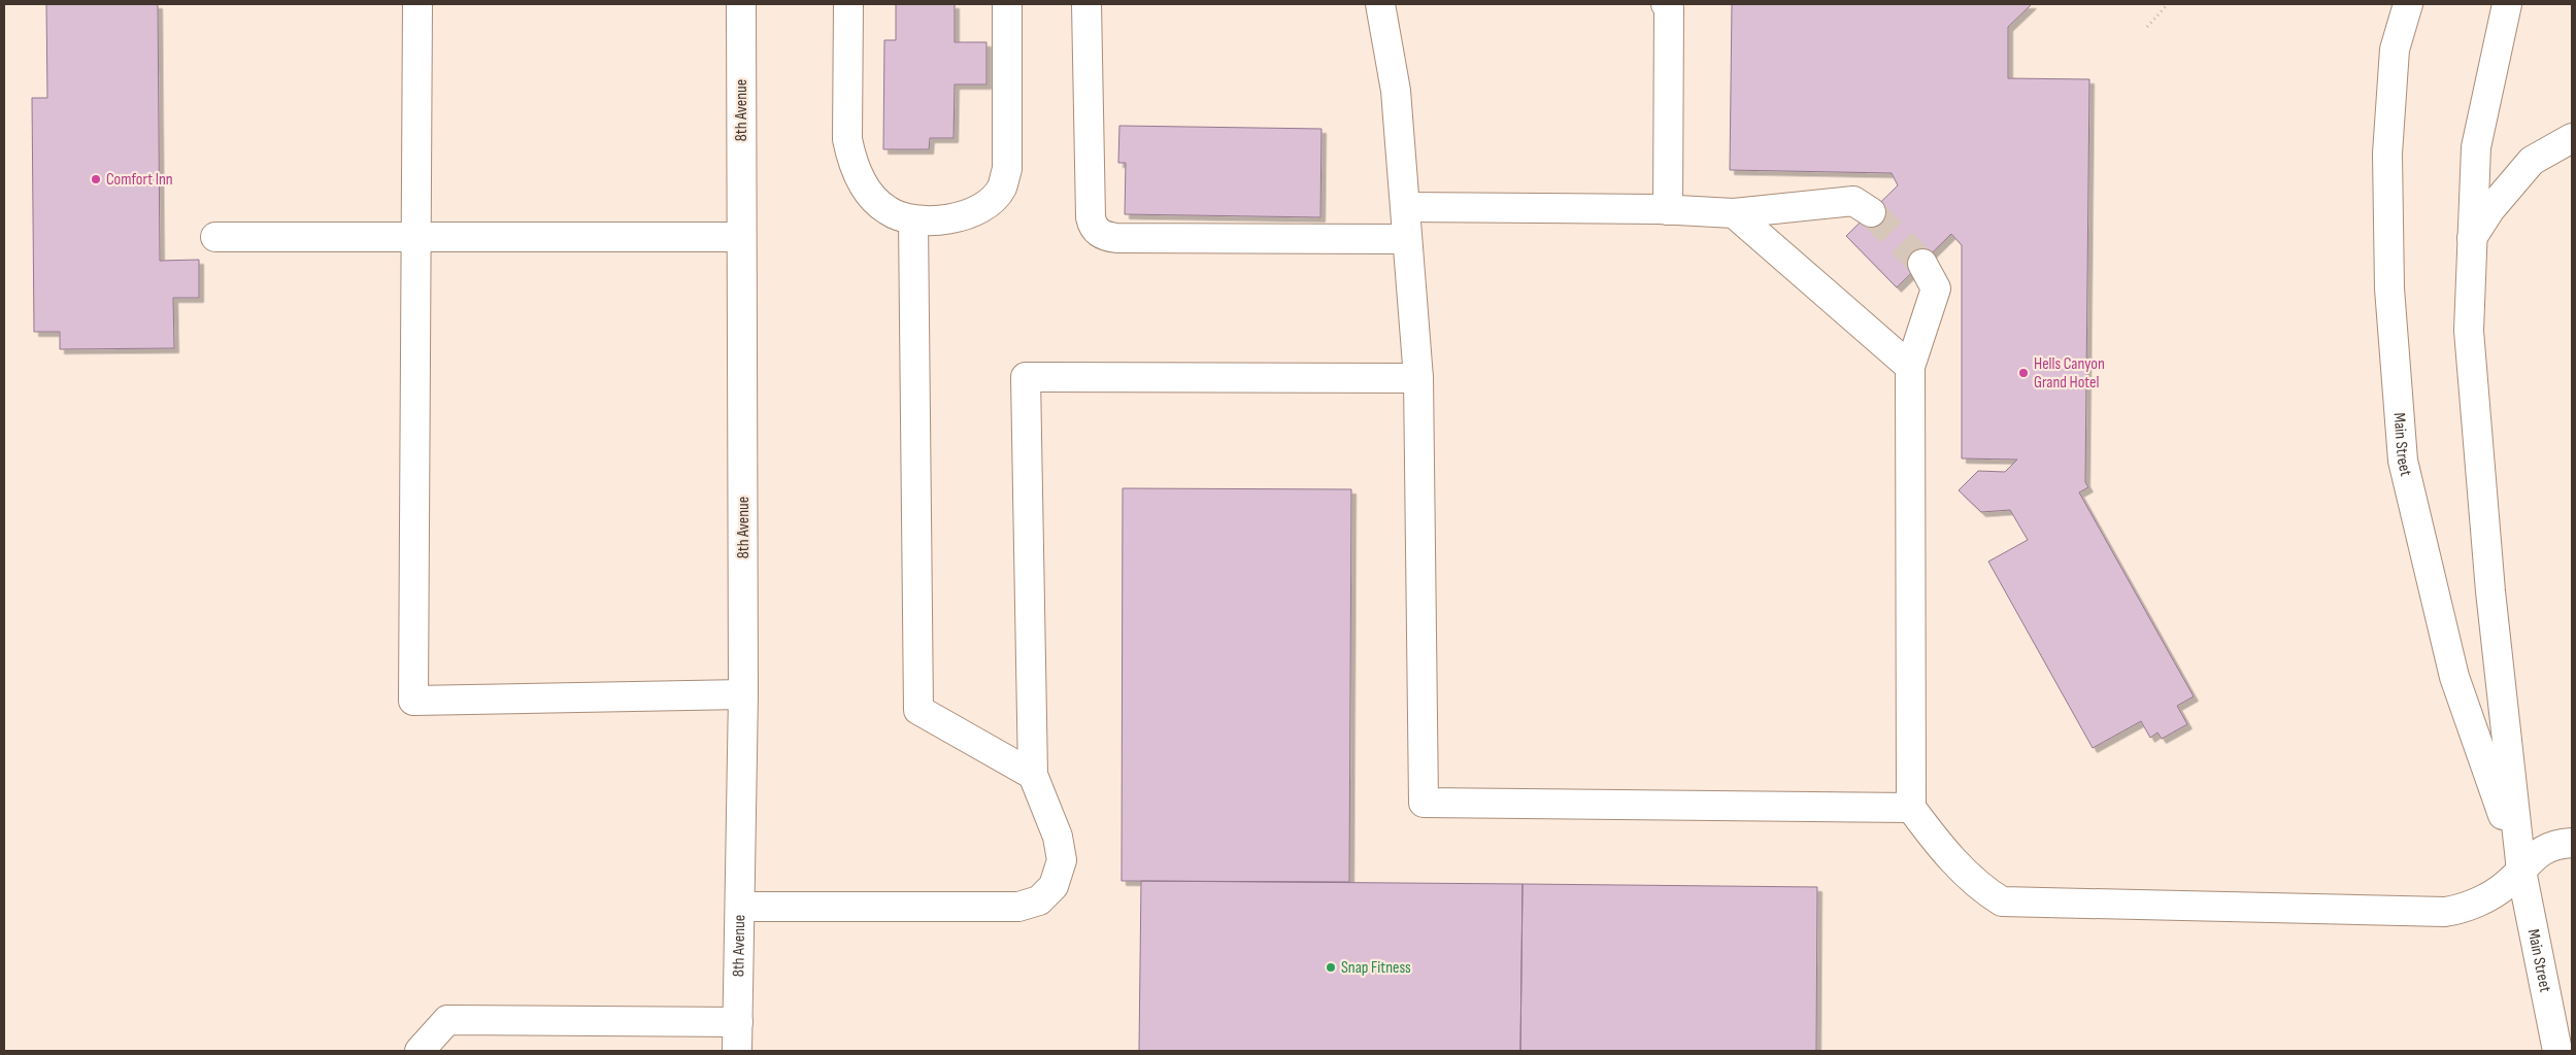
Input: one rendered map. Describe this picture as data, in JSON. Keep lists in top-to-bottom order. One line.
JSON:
{"streets":{"main road":["8th Avenue","Main Street"]},"places":["Comfort Inn","Hells Canyon Grand Hotel","Snap Fitness"]}
